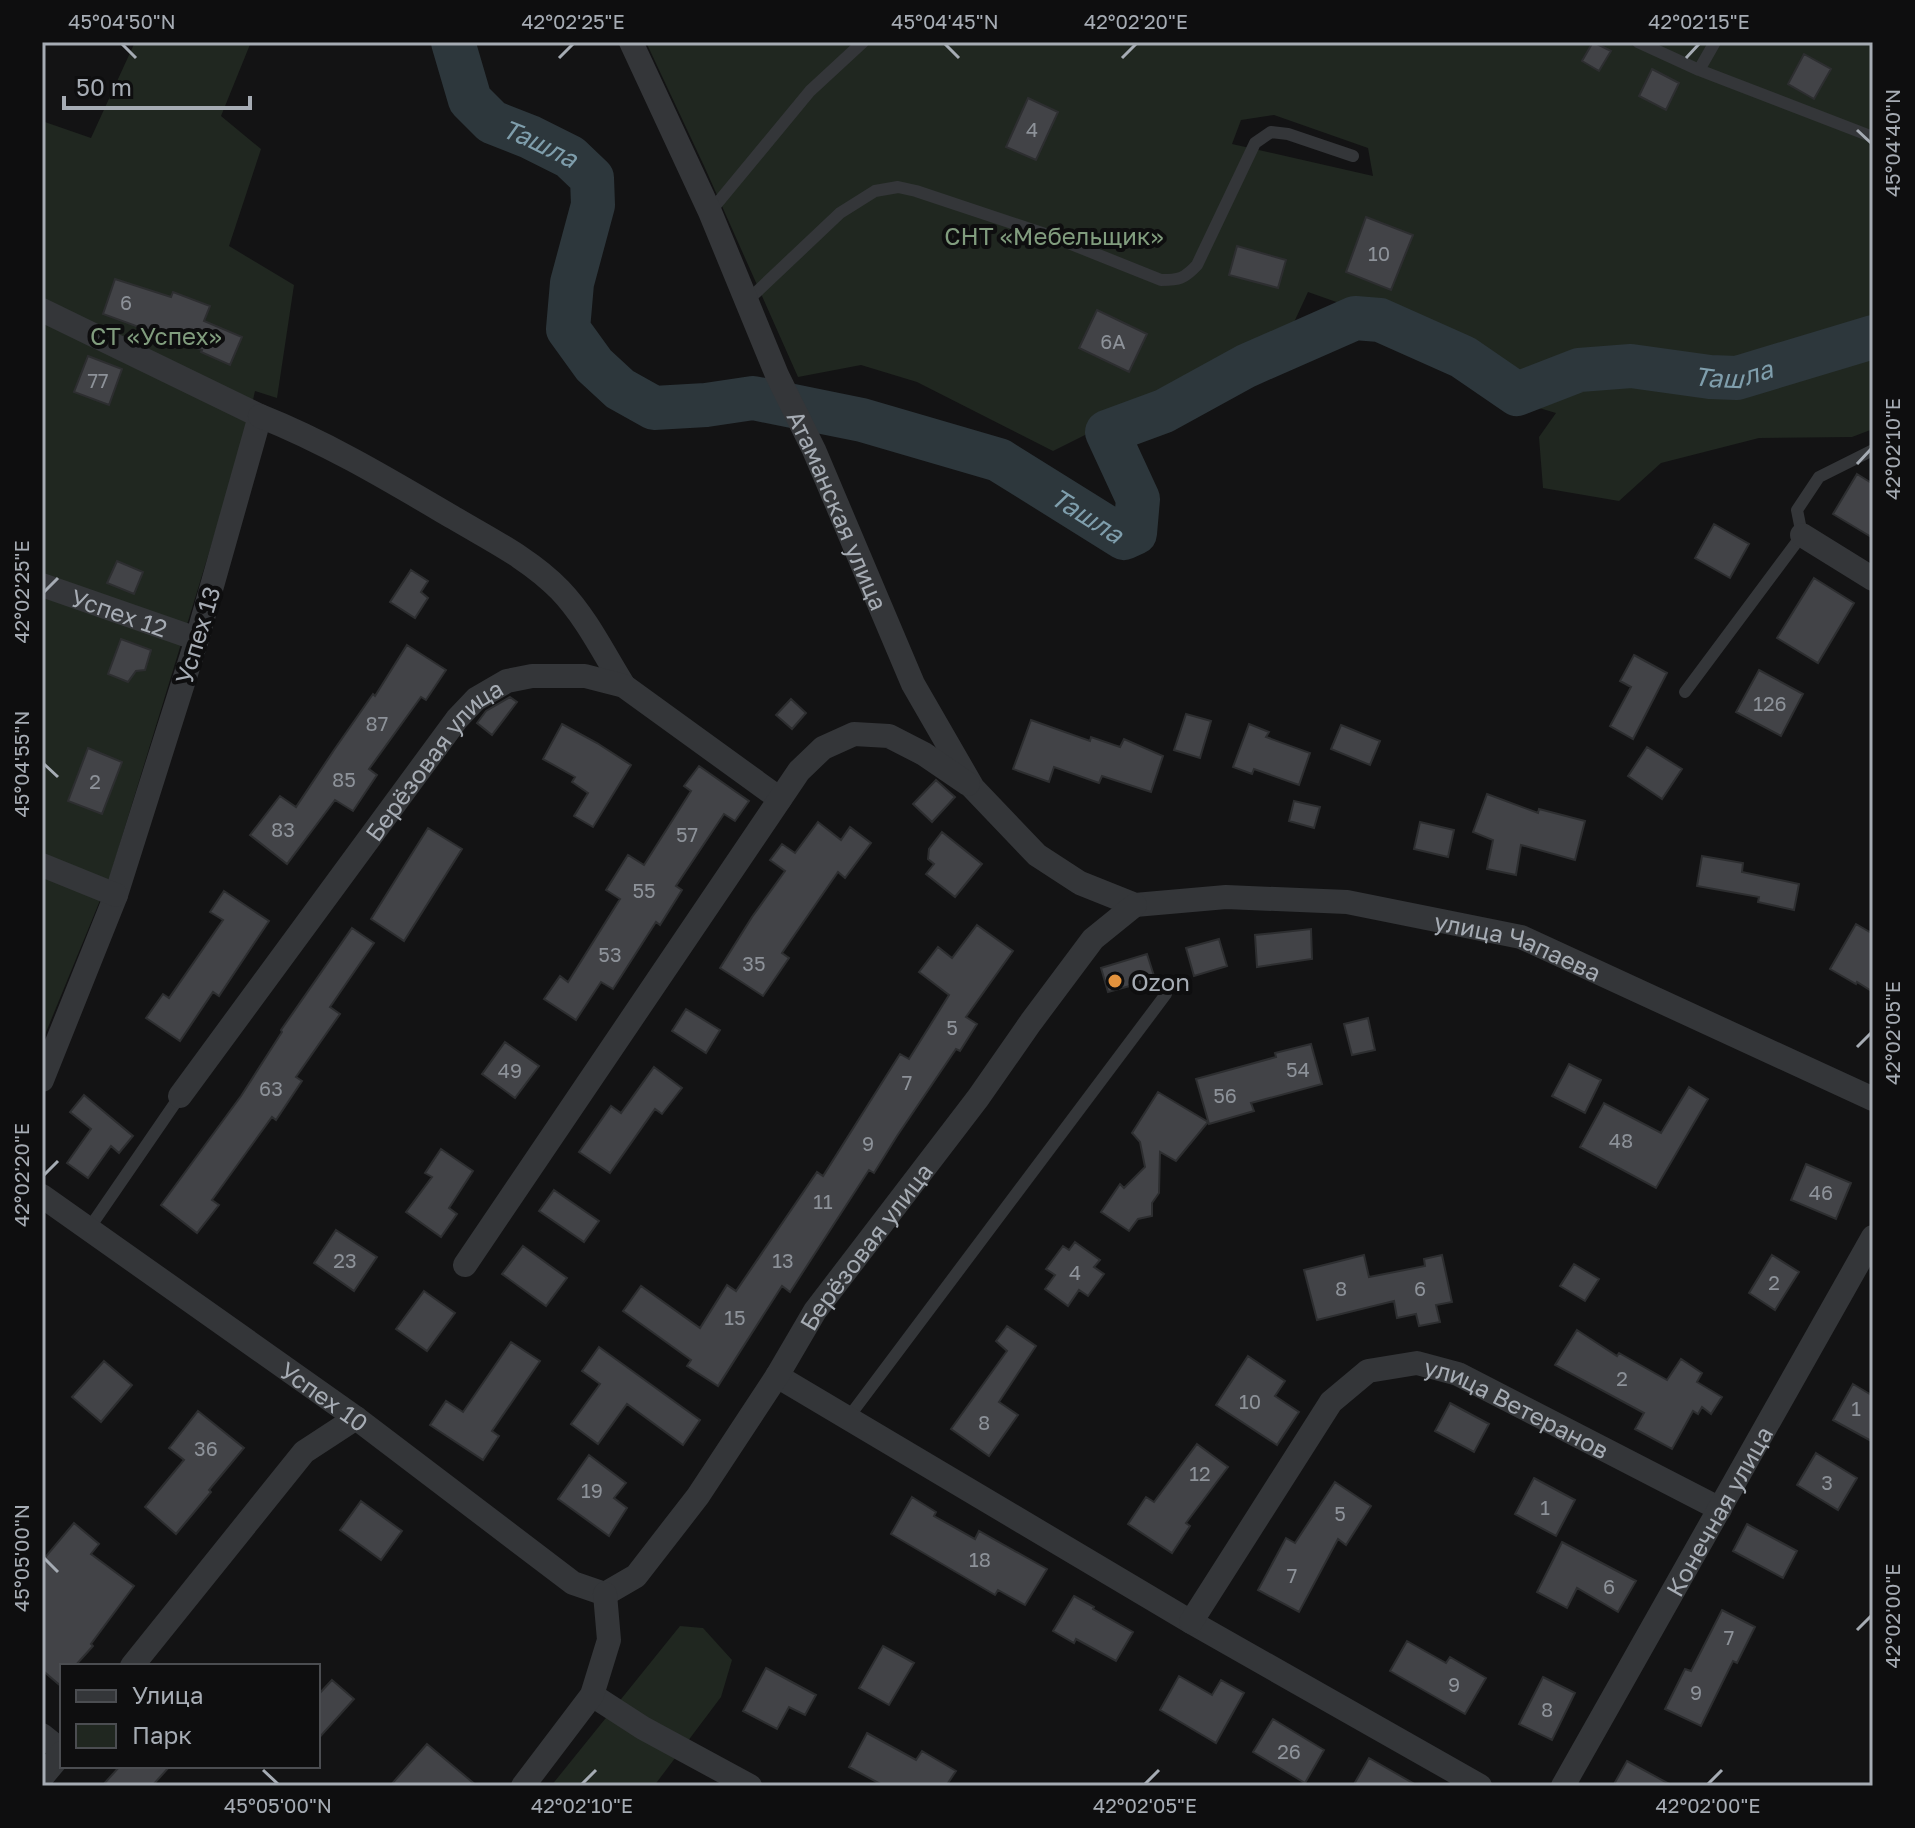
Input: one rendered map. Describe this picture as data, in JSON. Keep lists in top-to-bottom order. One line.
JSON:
{"streets":{"street":["Атаманская улица","Успех 12","Успех 13","Берёзовая улица","улица Чапаева","Успех 10","улица Ветеранов","Конечная улица"]},"crossings":[["Атаманская улица","Берёзовая улица"],["Атаманская улица","улица Чапаева"],["Успех 12","Успех 13"],["Берёзовая улица","улица Чапаева"],["Берёзовая улица","Успех 10"],["улица Ветеранов","Конечная улица"]],"water":["Ташла"],"parks":["СНТ «Мебельщик»","СТ «Успех»"],"places":["Ozon"],"house_numbers":["4","10","6","6А","77","126","87","85","2","83","57","55","53","35","5","54","49","7","63","56","48","9","46","11","23","13","4","2","8","6","15","2","10","1","8","36","12","3","19","1","5","18","7","6","7","9","9","8","26"],"legend":["Улица","Парк"],"scale_bar":"50 m","coordinates":["45°04'50\"N","42°02'25\"E","45°04'45\"N","42°02'20\"E","42°02'15\"E","45°04'40\"N","42°02'10\"E","45°04'55\"N","42°02'05\"E","45°05'00\"N","42°02'00\"E"]}
